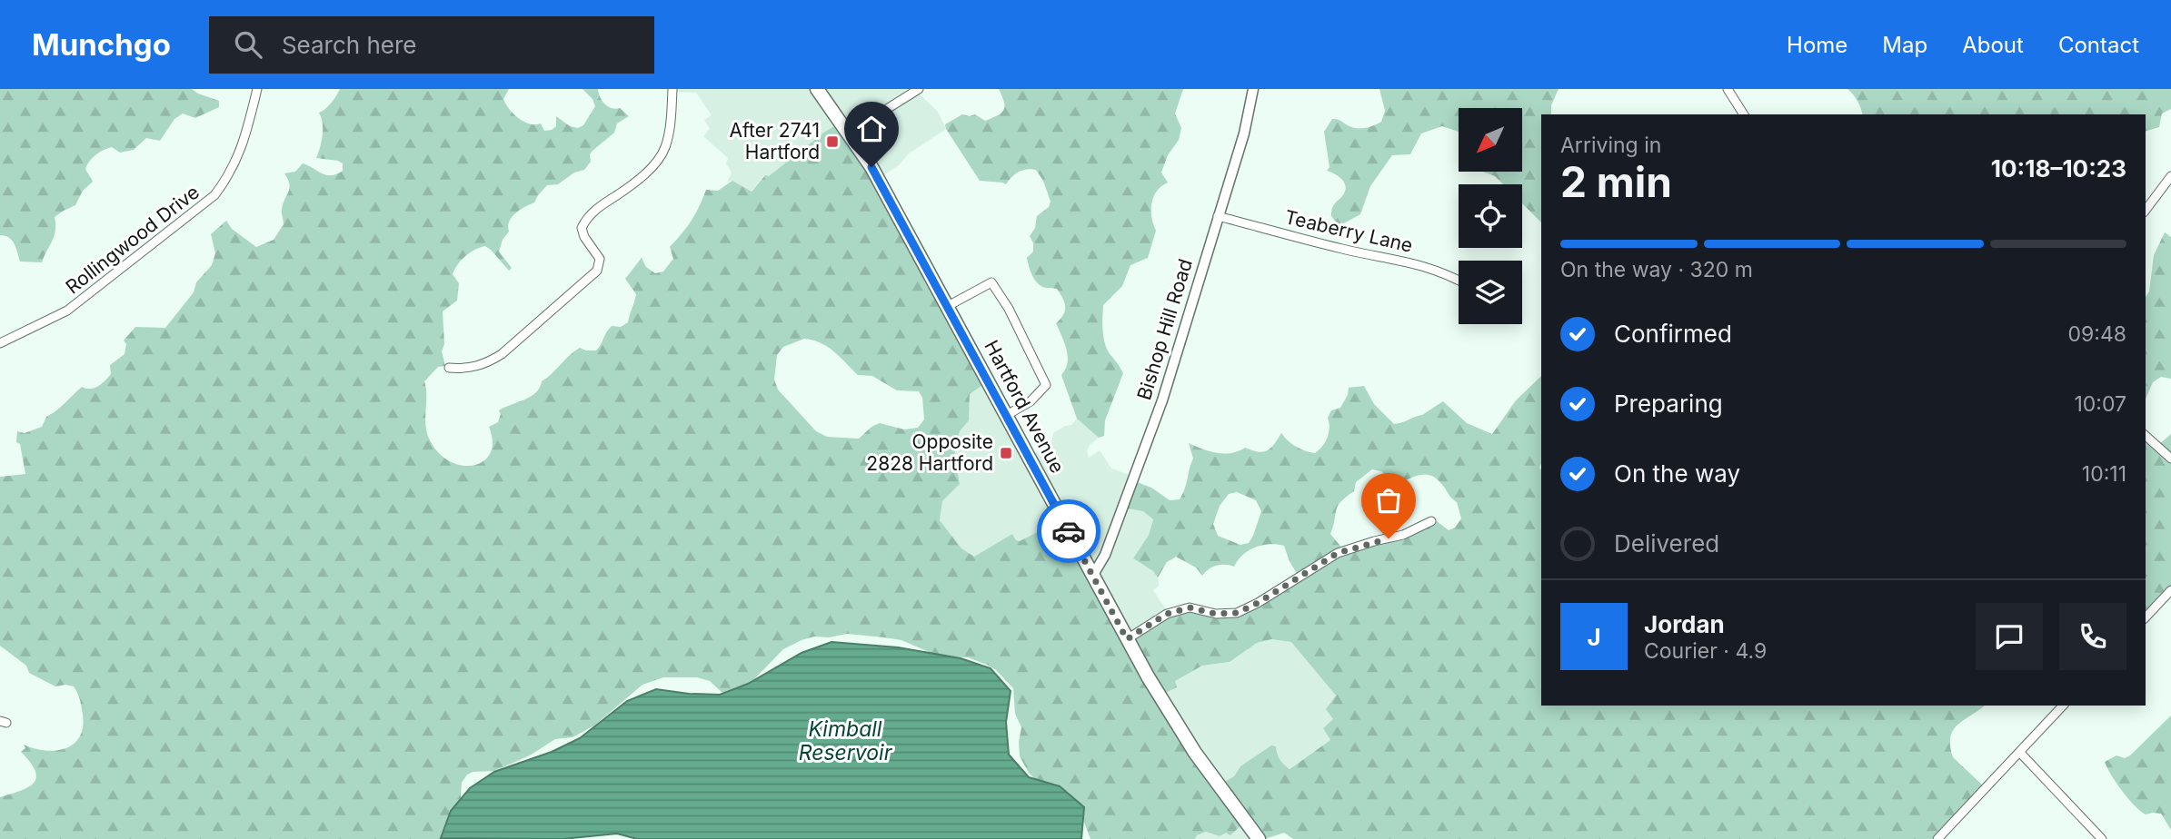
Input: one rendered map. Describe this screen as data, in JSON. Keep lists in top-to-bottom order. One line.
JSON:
{"streets":{"highway":["Hartford Avenue"],"street":["Teaberry Lane","Rollingwood Drive","Bishop Hill Road"]},"crossings":[["Teaberry Lane","Bishop Hill Road"],["Bishop Hill Road","Hartford Avenue"]],"water":["Kimball Reservoir"],"places":{"transit":["After 2741 Hartford","Opposite 2828 Hartford"]},"north":"bottom left","page":{"header":"Munchgo","search":"Search here","nav":["Home","Map","About","Contact"],"heading":["2 min","Arriving in","10:18–10:23"],"panel":["Jordan","Courier · 4.9"],"bar":"On the way · 320 m","list":[["Confirmed","09:48"],["Preparing","10:07"],["On the way","10:11"],"Delivered"],"round":"J"}}
